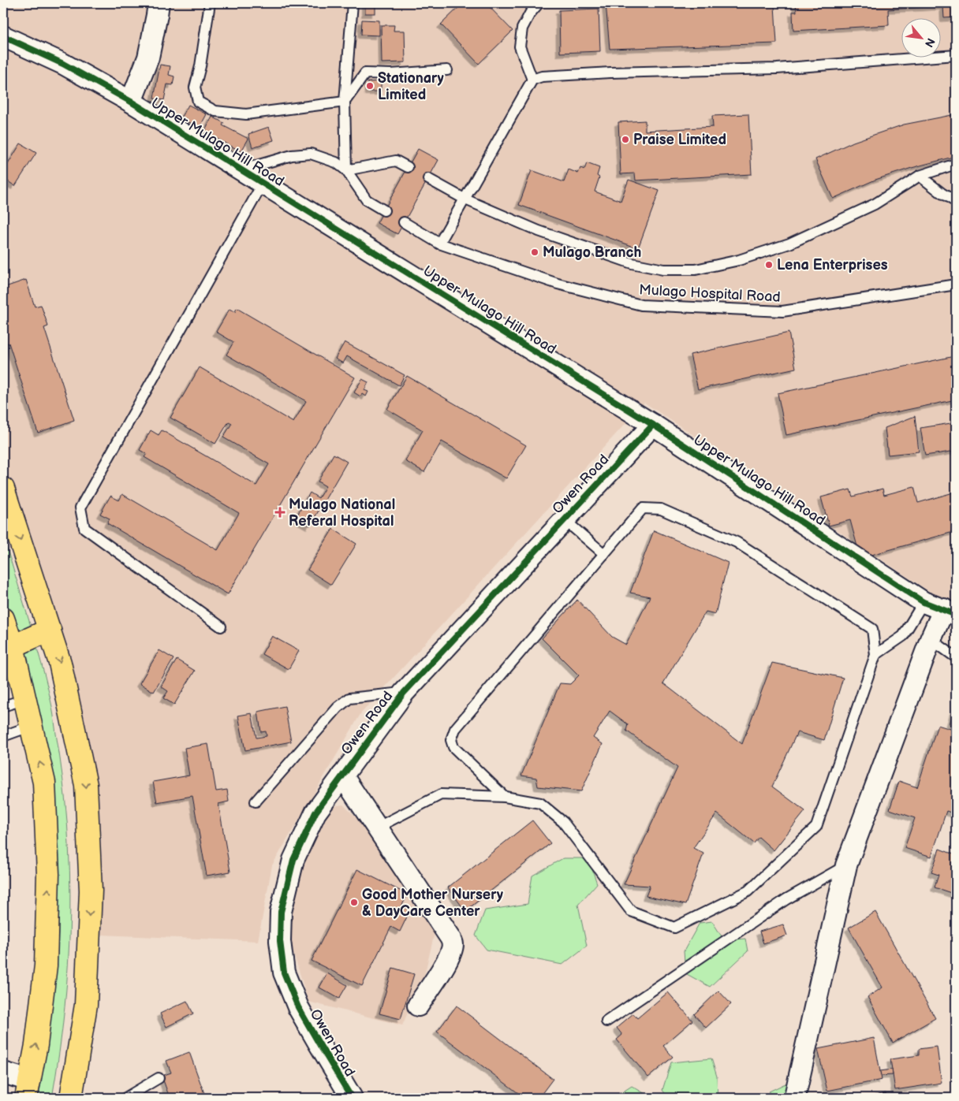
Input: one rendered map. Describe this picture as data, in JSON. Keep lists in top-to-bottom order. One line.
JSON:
{"streets":{"street":["Upper Mulago Hill Road","Owen Road"],"lane":["Mulago Hospital Road"]},"crossings":[["Upper Mulago Hill Road","Owen Road"]],"places":{"other":["Stationary Limited","Praise Limited","Mulago Branch","Lena Enterprises","Good Mother Nursery & DayCare Center"],"health":["Mulago National Referal Hospital"]},"north":"bottom right"}
